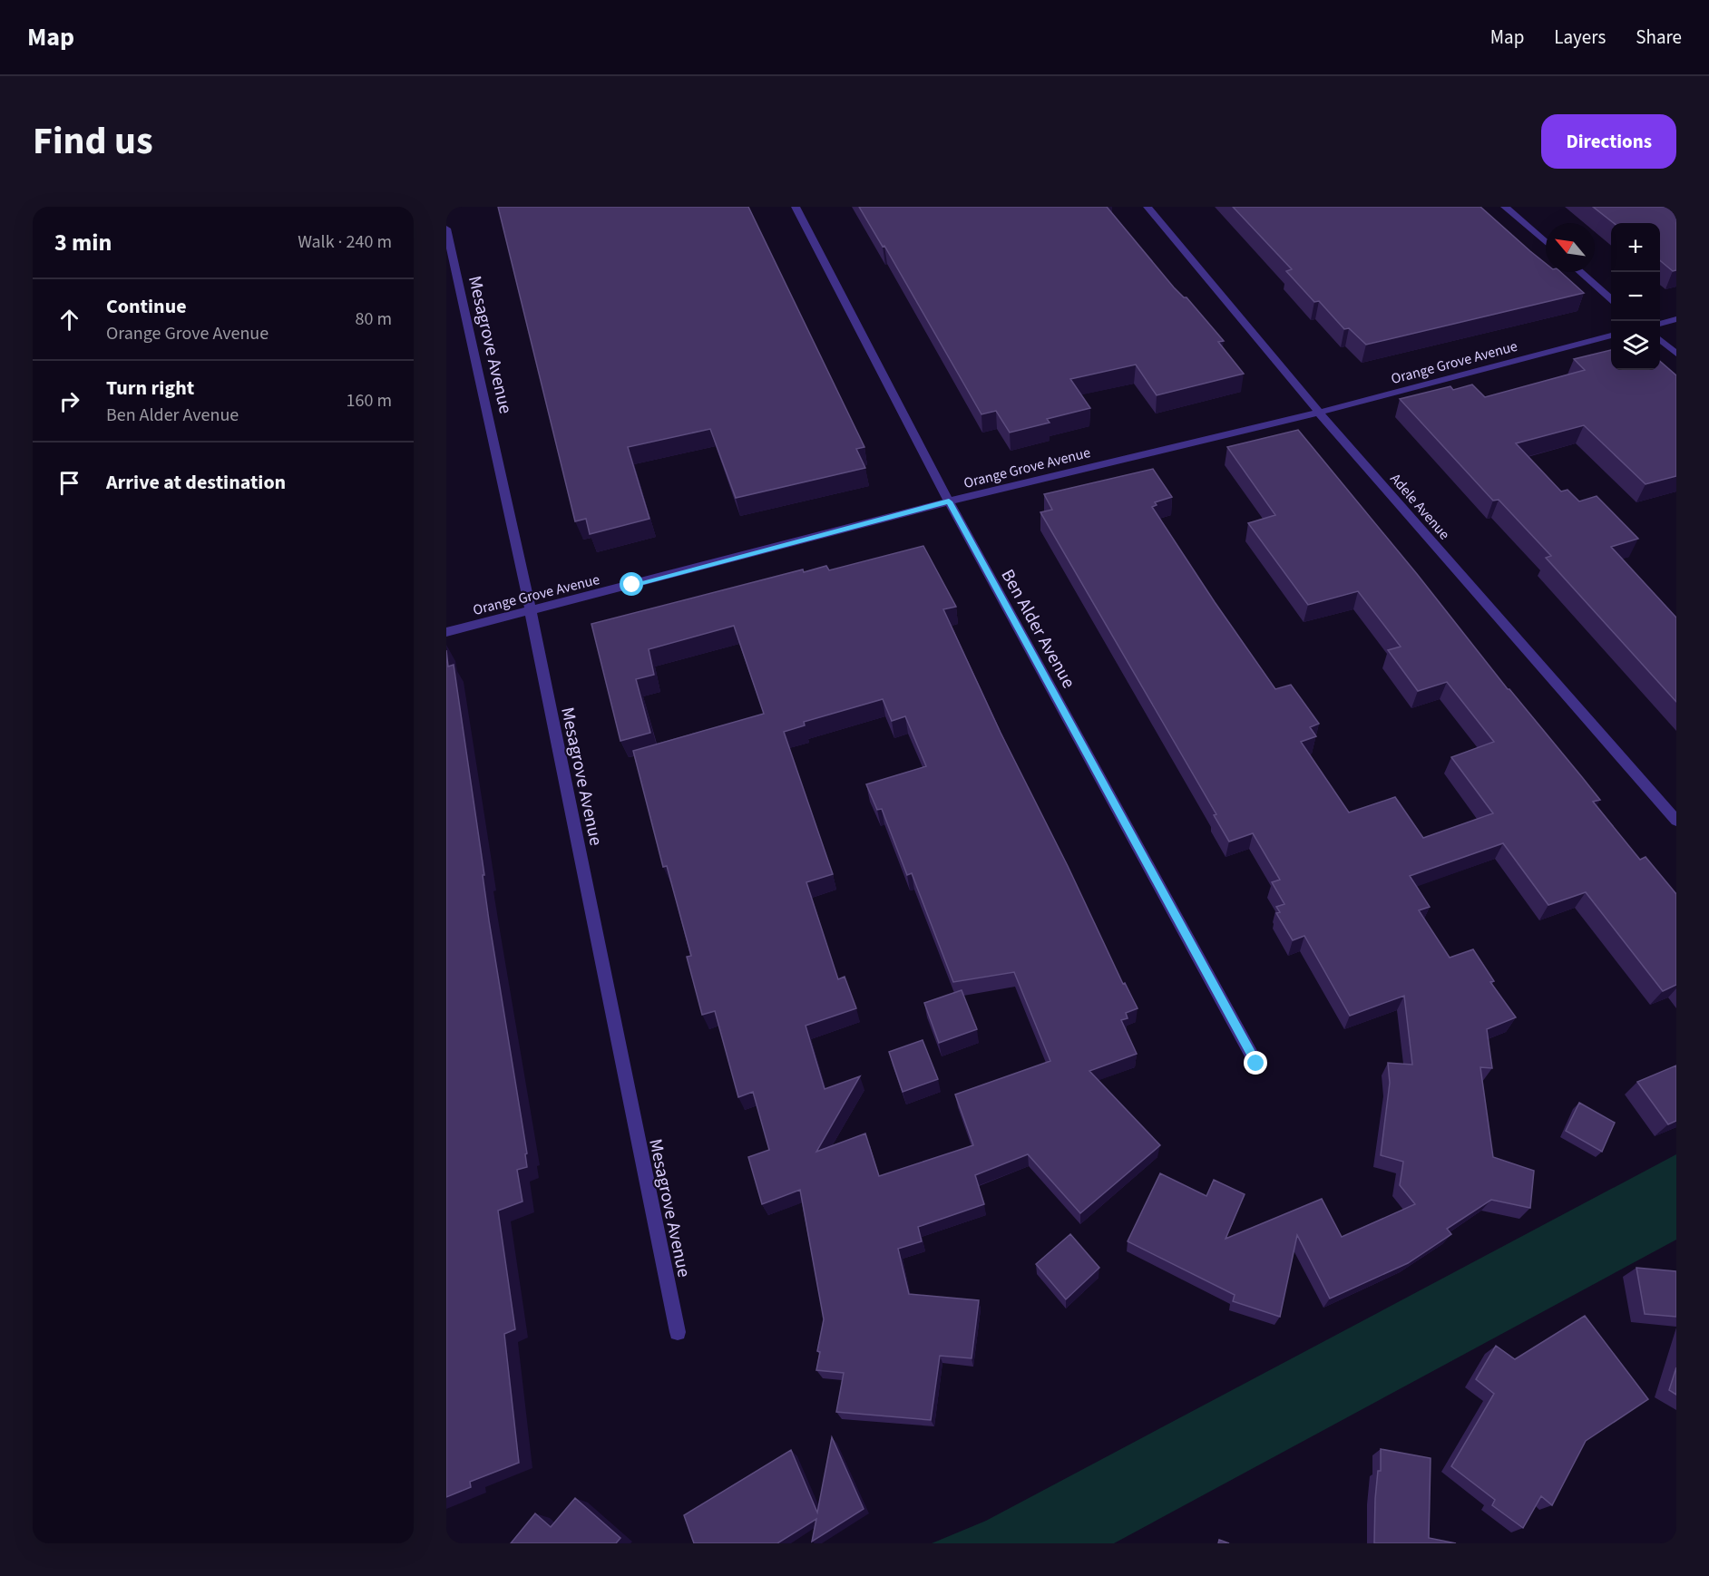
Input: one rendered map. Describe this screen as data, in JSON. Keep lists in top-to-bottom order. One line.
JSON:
{"streets":{"street":["Mesagrove Avenue","Orange Grove Avenue","Adele Avenue","Ben Alder Avenue"]},"crossings":[["Mesagrove Avenue","Orange Grove Avenue"],["Orange Grove Avenue","Adele Avenue"],["Orange Grove Avenue","Ben Alder Avenue"]],"north":"top left","page":{"header":"Map","nav":["Map","Layers","Share"],"title":"Find us","buttons":"Directions","heading":["3 min","Walk · 240 m"],"map_buttons":["+","−"],"list":[["Continue","Orange Grove Avenue","80 m"],["Turn right","Ben Alder Avenue","160 m"],"Arrive at destination"]}}
